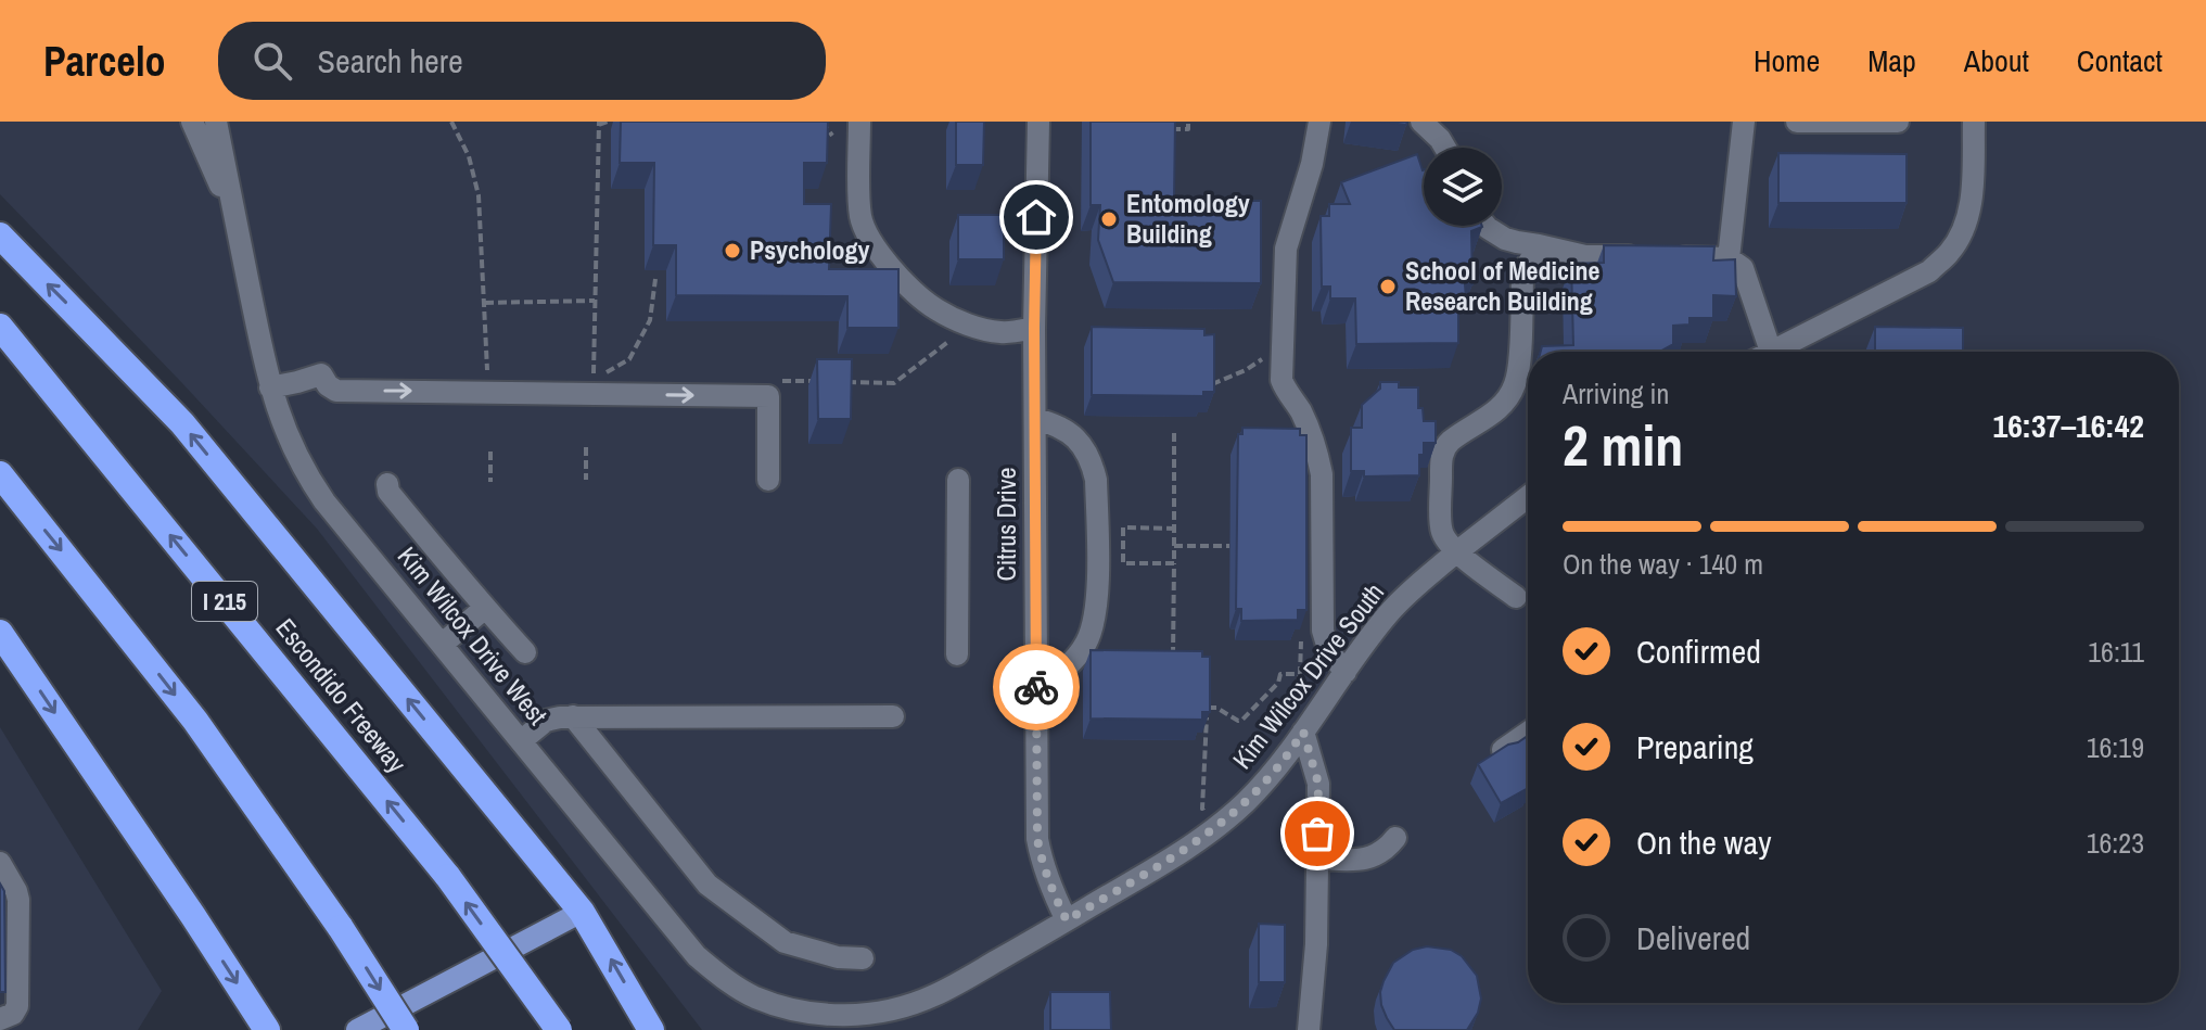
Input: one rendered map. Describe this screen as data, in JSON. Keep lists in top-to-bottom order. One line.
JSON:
{"streets":{"highway":["I 215","Escondido Freeway"],"street":["Citrus Drive","Kim Wilcox Drive West","Kim Wilcox Drive South"]},"crossings":[["Citrus Drive","Kim Wilcox Drive South"],["Kim Wilcox Drive West","Kim Wilcox Drive South"]],"places":["Entomology Building","Psychology","School of Medicine Research Building"],"page":{"header":"Parcelo","search":"Search here","nav":["Home","Map","About","Contact"],"heading":["2 min","Arriving in","16:37–16:42"],"bar":"On the way · 140 m","list":[["Confirmed","16:11"],["Preparing","16:19"],["On the way","16:23"],"Delivered"]}}
